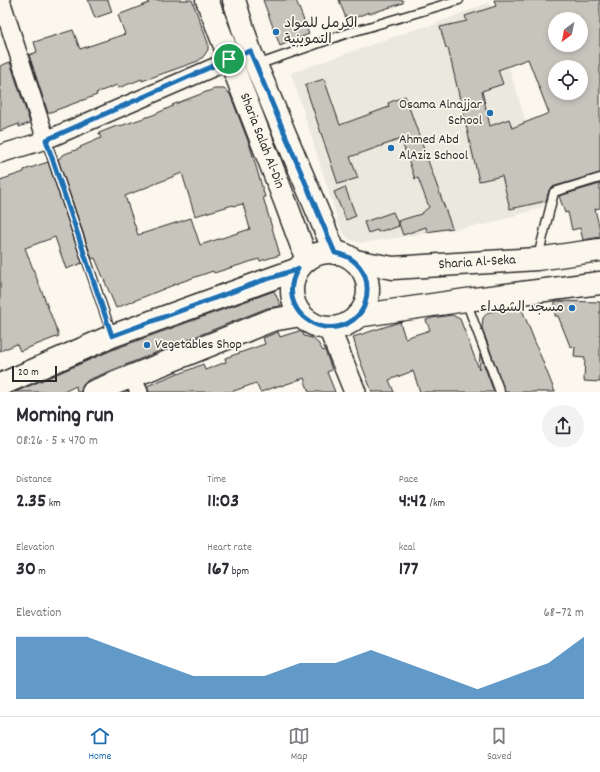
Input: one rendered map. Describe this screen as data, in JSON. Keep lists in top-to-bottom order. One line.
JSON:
{"streets":{"main road":["Sharia Salah Al-Din","Sharia Al-Seka"]},"crossings":[["Sharia Salah Al-Din","Sharia Al-Seka"]],"places":["الكرمل للمواد التموينية","Osama Alnajjar School","Ahmed Abd AlAziz School","مسجد الشهداء","Vegetables Shop"],"scale_bar":"20 m","north":"bottom left","page":{"scale":"20 m","heading":["Morning run","08:26 · 5 × 470 m"],"stats":[["Distance","2.35 km"],["Time","11:03"],["Pace","4:42 /km"],["Elevation","30 m"],["Heart rate","167 bpm"],["kcal","177"]],"chart":["Elevation","68–72 m"],"tabs":["Home","Map","Saved"]}}
